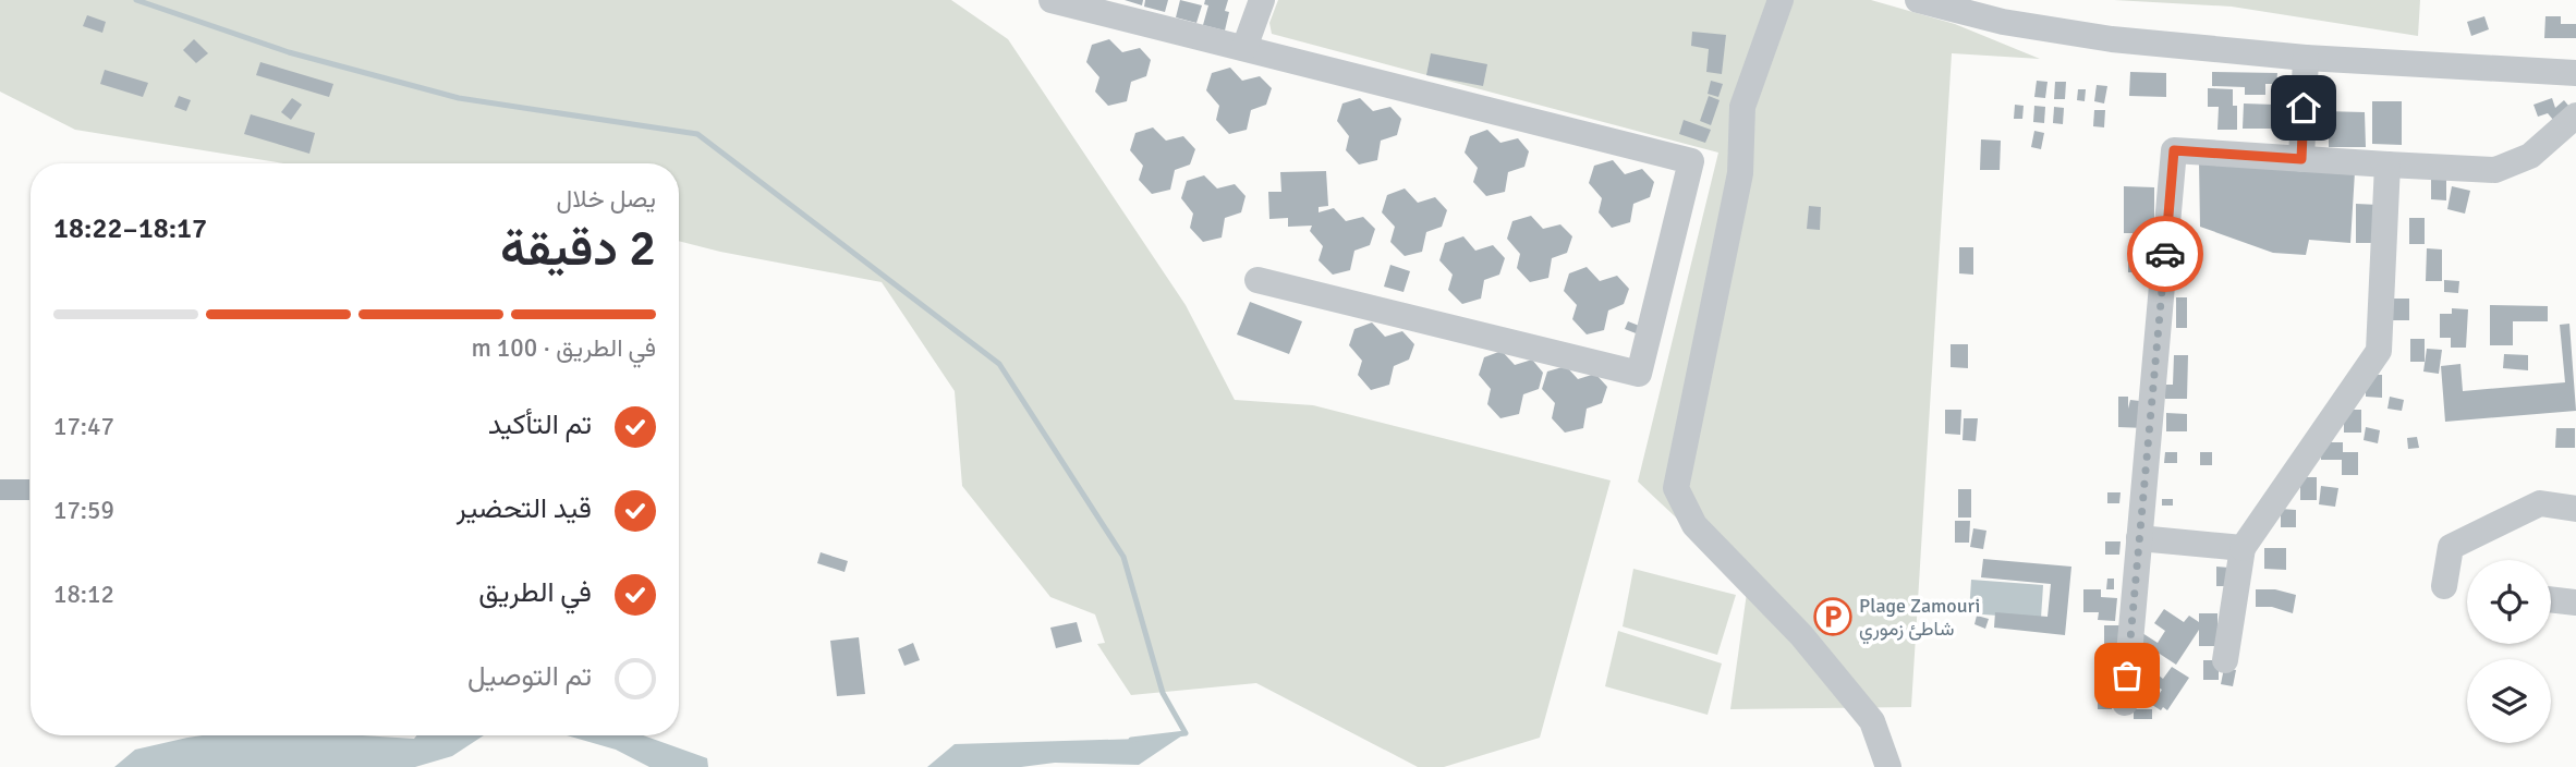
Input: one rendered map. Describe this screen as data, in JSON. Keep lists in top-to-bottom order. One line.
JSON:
{"places":{"parking":["Plage Zamouri شاطئ زموري"]},"page":{"heading":["2 دقيقة","يصل خلال","18:17–18:22"],"bar":"في الطريق · 100 m","list":[["تم التأكيد","17:47"],["قيد التحضير","17:59"],["في الطريق","18:12"],"تم التوصيل"]}}
